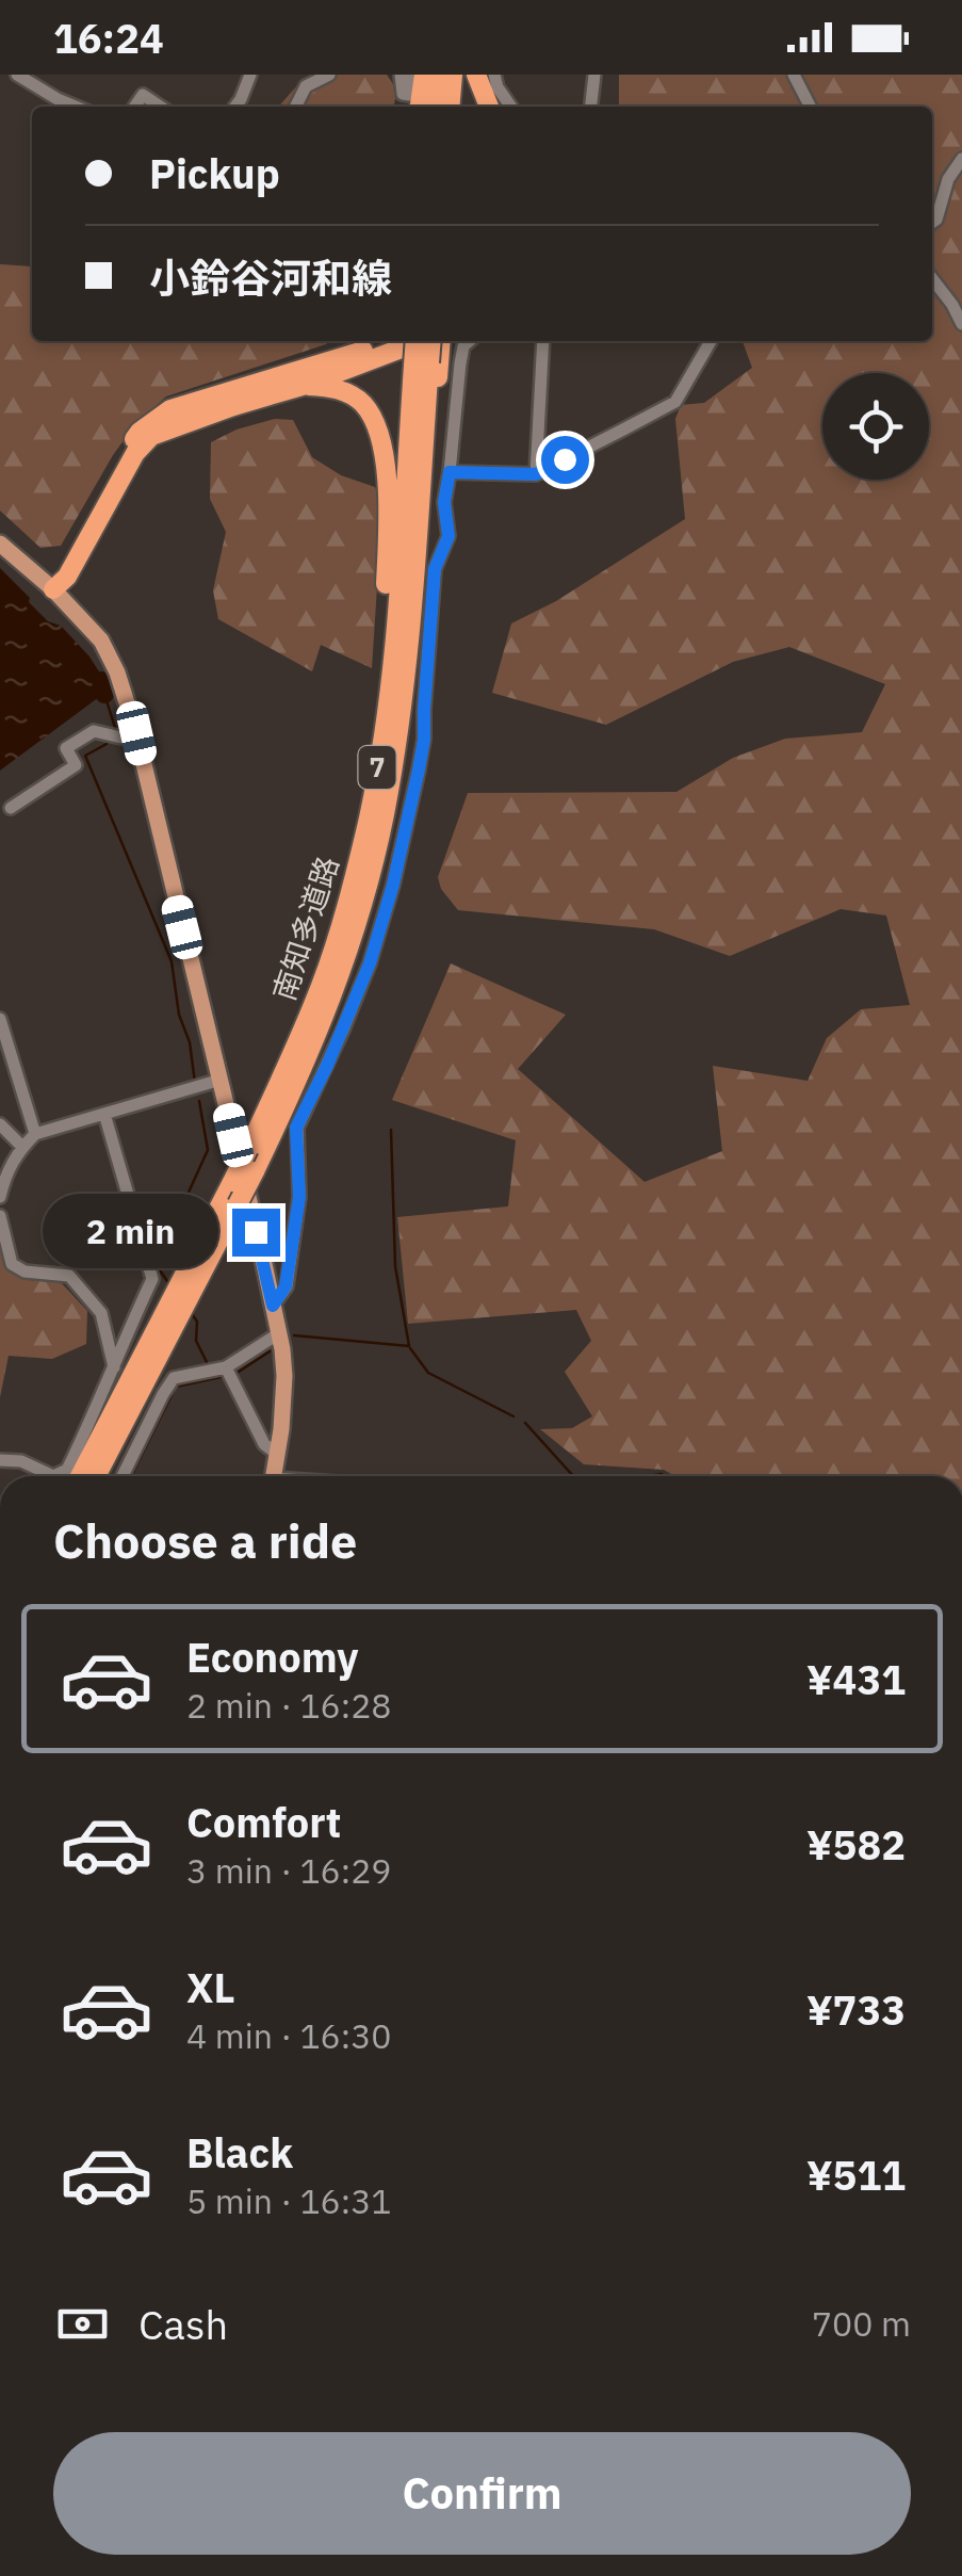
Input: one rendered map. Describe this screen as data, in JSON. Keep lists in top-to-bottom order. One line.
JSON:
{"streets":{"highway":["7","南知多道路"]},"page":{"status":"16:24","banner":["Pickup","小鈴谷河和線"],"bubble":"2 min","heading":"Choose a ride","list":[{"name":"Economy","note":"2 min · 16:28","value":"¥431"},{"name":"Comfort","note":"3 min · 16:29","value":"¥582"},{"name":"XL","note":"4 min · 16:30","value":"¥733"},{"name":"Black","note":"5 min · 16:31","value":"¥511"}],"pay":["Cash","700 m"],"buttons":"Confirm"}}
